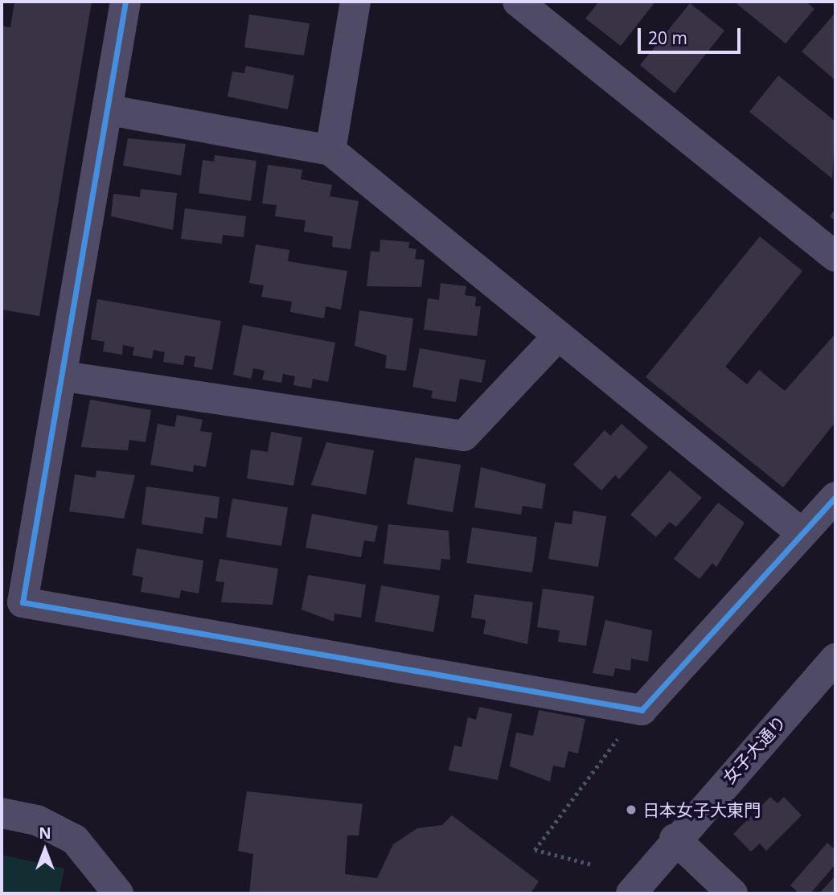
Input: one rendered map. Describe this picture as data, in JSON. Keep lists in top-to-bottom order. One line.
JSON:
{"streets":{"street":["女子大通り"]},"places":["日本女子大東門"],"scale_bar":"20 m","north":"top"}
